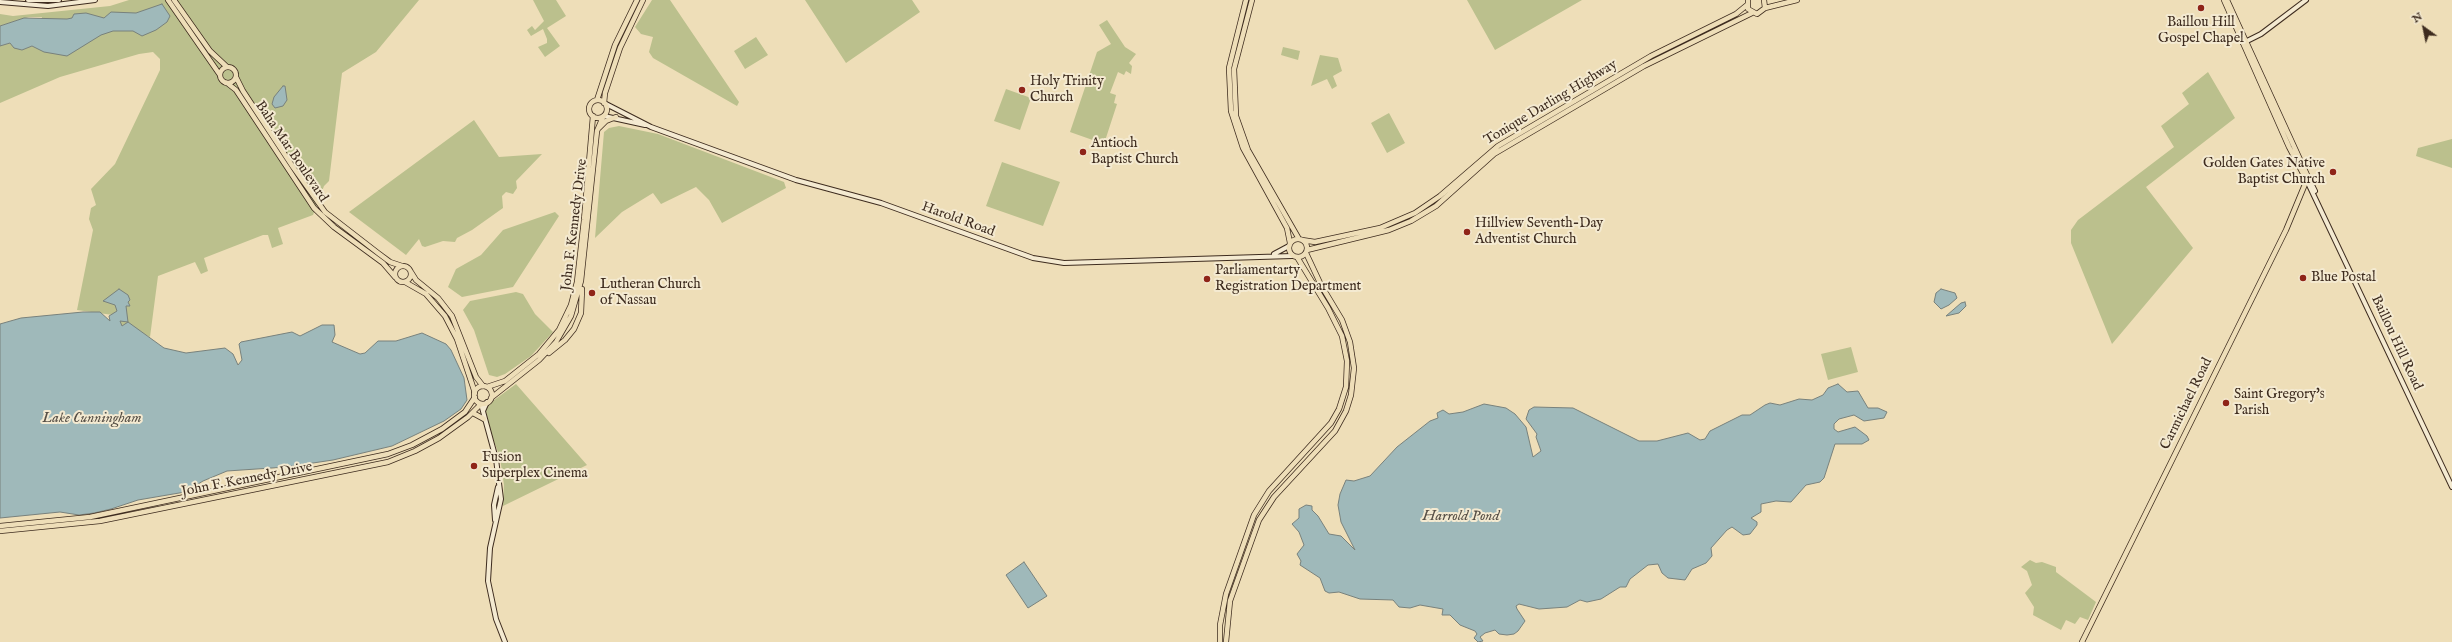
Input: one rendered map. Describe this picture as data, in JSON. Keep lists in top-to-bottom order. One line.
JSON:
{"streets":{"main road":["Tonique Darling Highway","Baha Mar Boulevard","Harold Road","John F. Kennedy Drive","Baillou Hill Road","Carmichael Road"]},"crossings":[["Tonique Darling Highway","Harold Road"],["Harold Road","John F. Kennedy Drive"],["Baillou Hill Road","Carmichael Road"]],"water":["Lake Cunningham","Harrold Pond"],"places":["Baillou Hill Gospel Chapel","Holy Trinity Church","Antioch Baptist Church","Golden Gates Native Baptist Church","Hillview Seventh-Day Adventist Church","Blue Postal","Parliamentarty Registration Department","Lutheran Church of Nassau","Saint Gregory's Parish","Fusion Superplex Cinema"],"north":"top left"}
